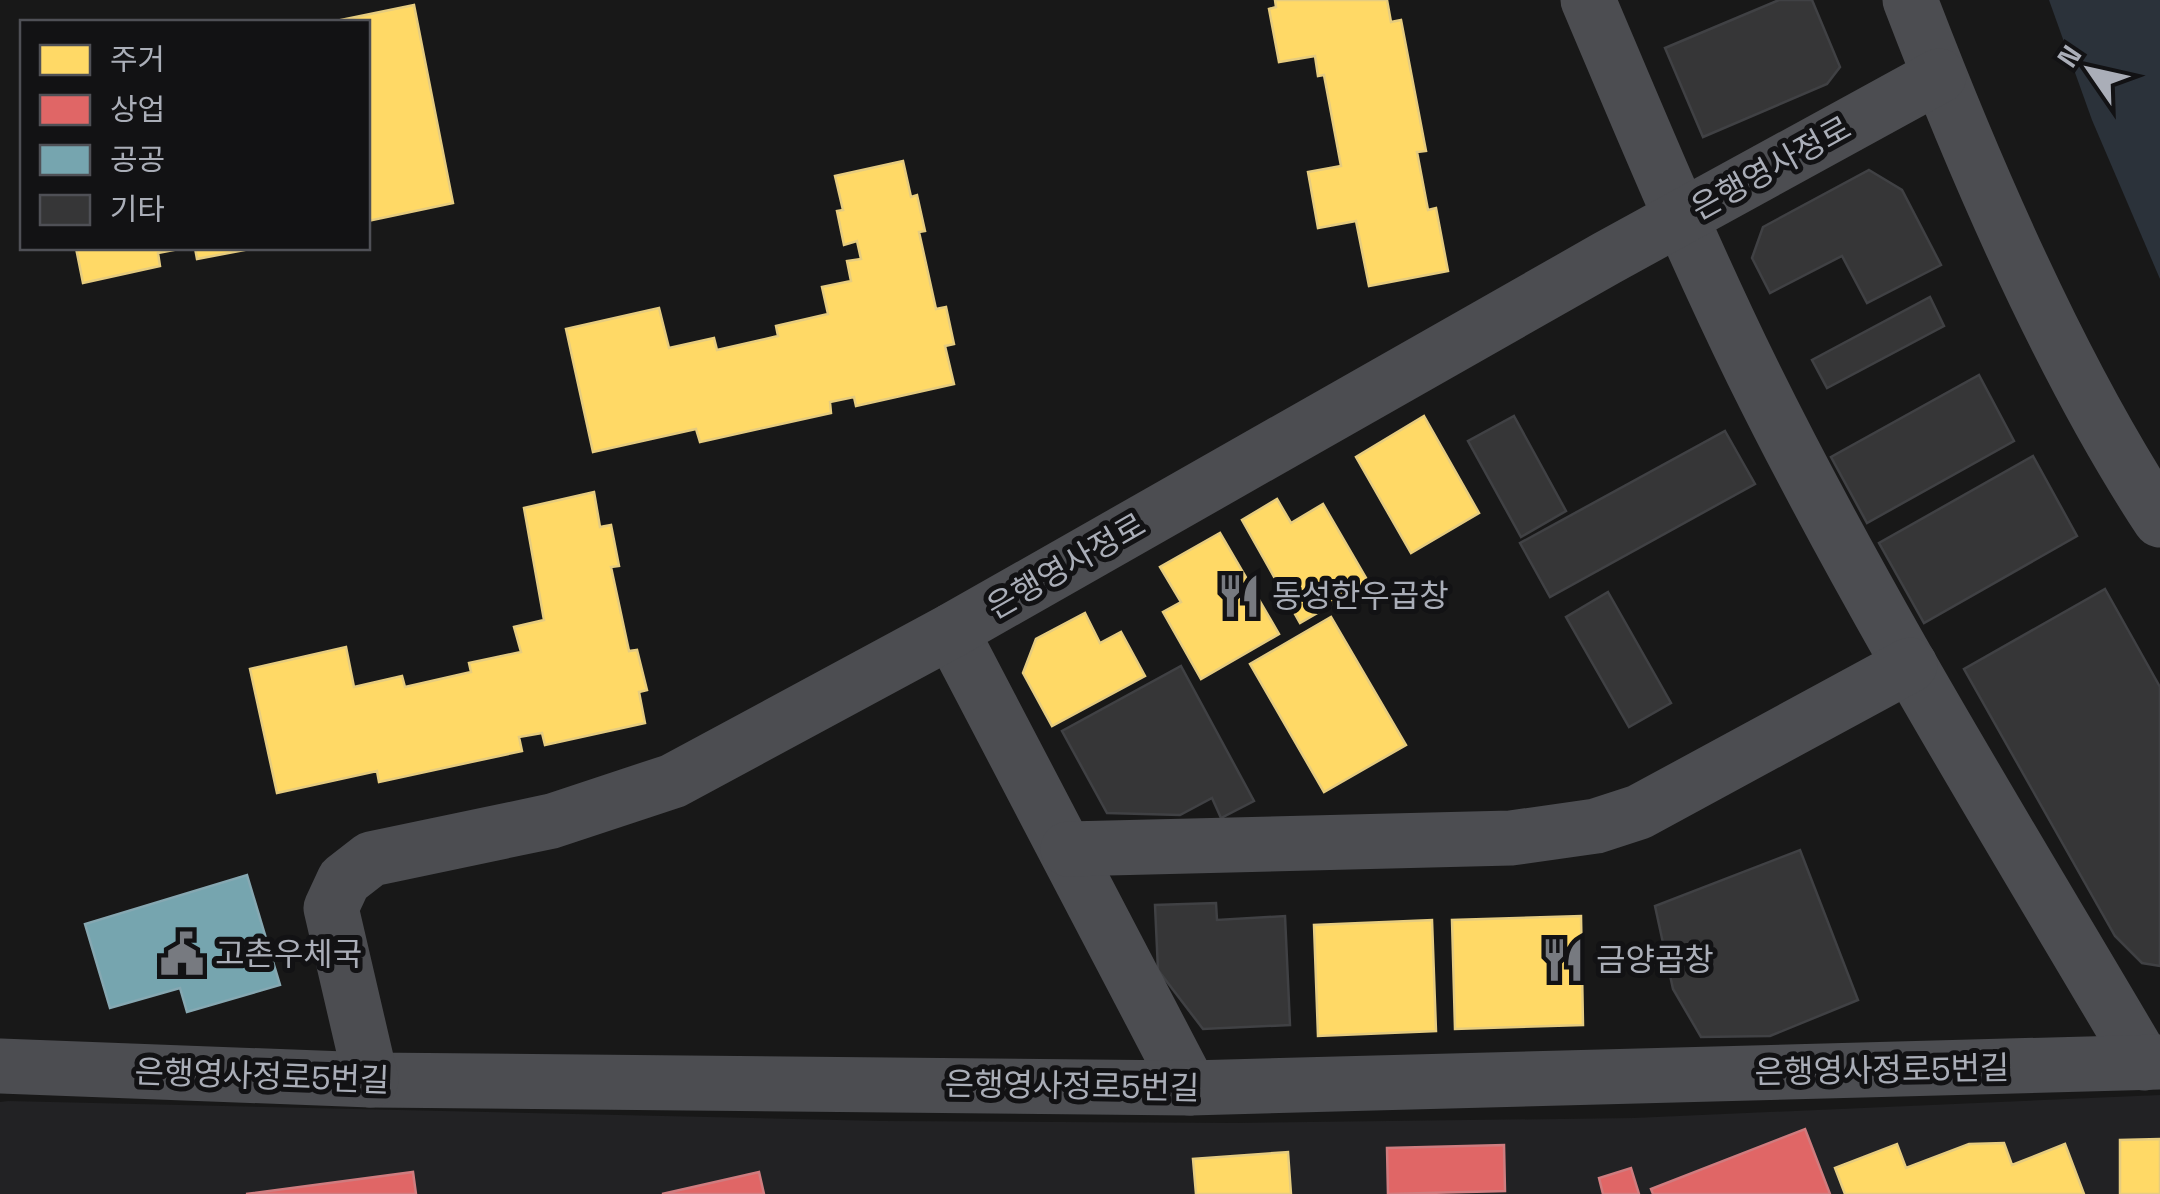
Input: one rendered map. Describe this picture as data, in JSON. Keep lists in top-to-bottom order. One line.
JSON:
{"streets":{"street":["은행영사정로","은행영사정로5번길"]},"crossings":[["은행영사정로","은행영사정로5번길"]],"places":{"restaurant":["동성한우곱창","금양곱창"],"public building":["고촌우체국"]},"legend":["주거","상업","공공","기타"],"north":"top left"}
